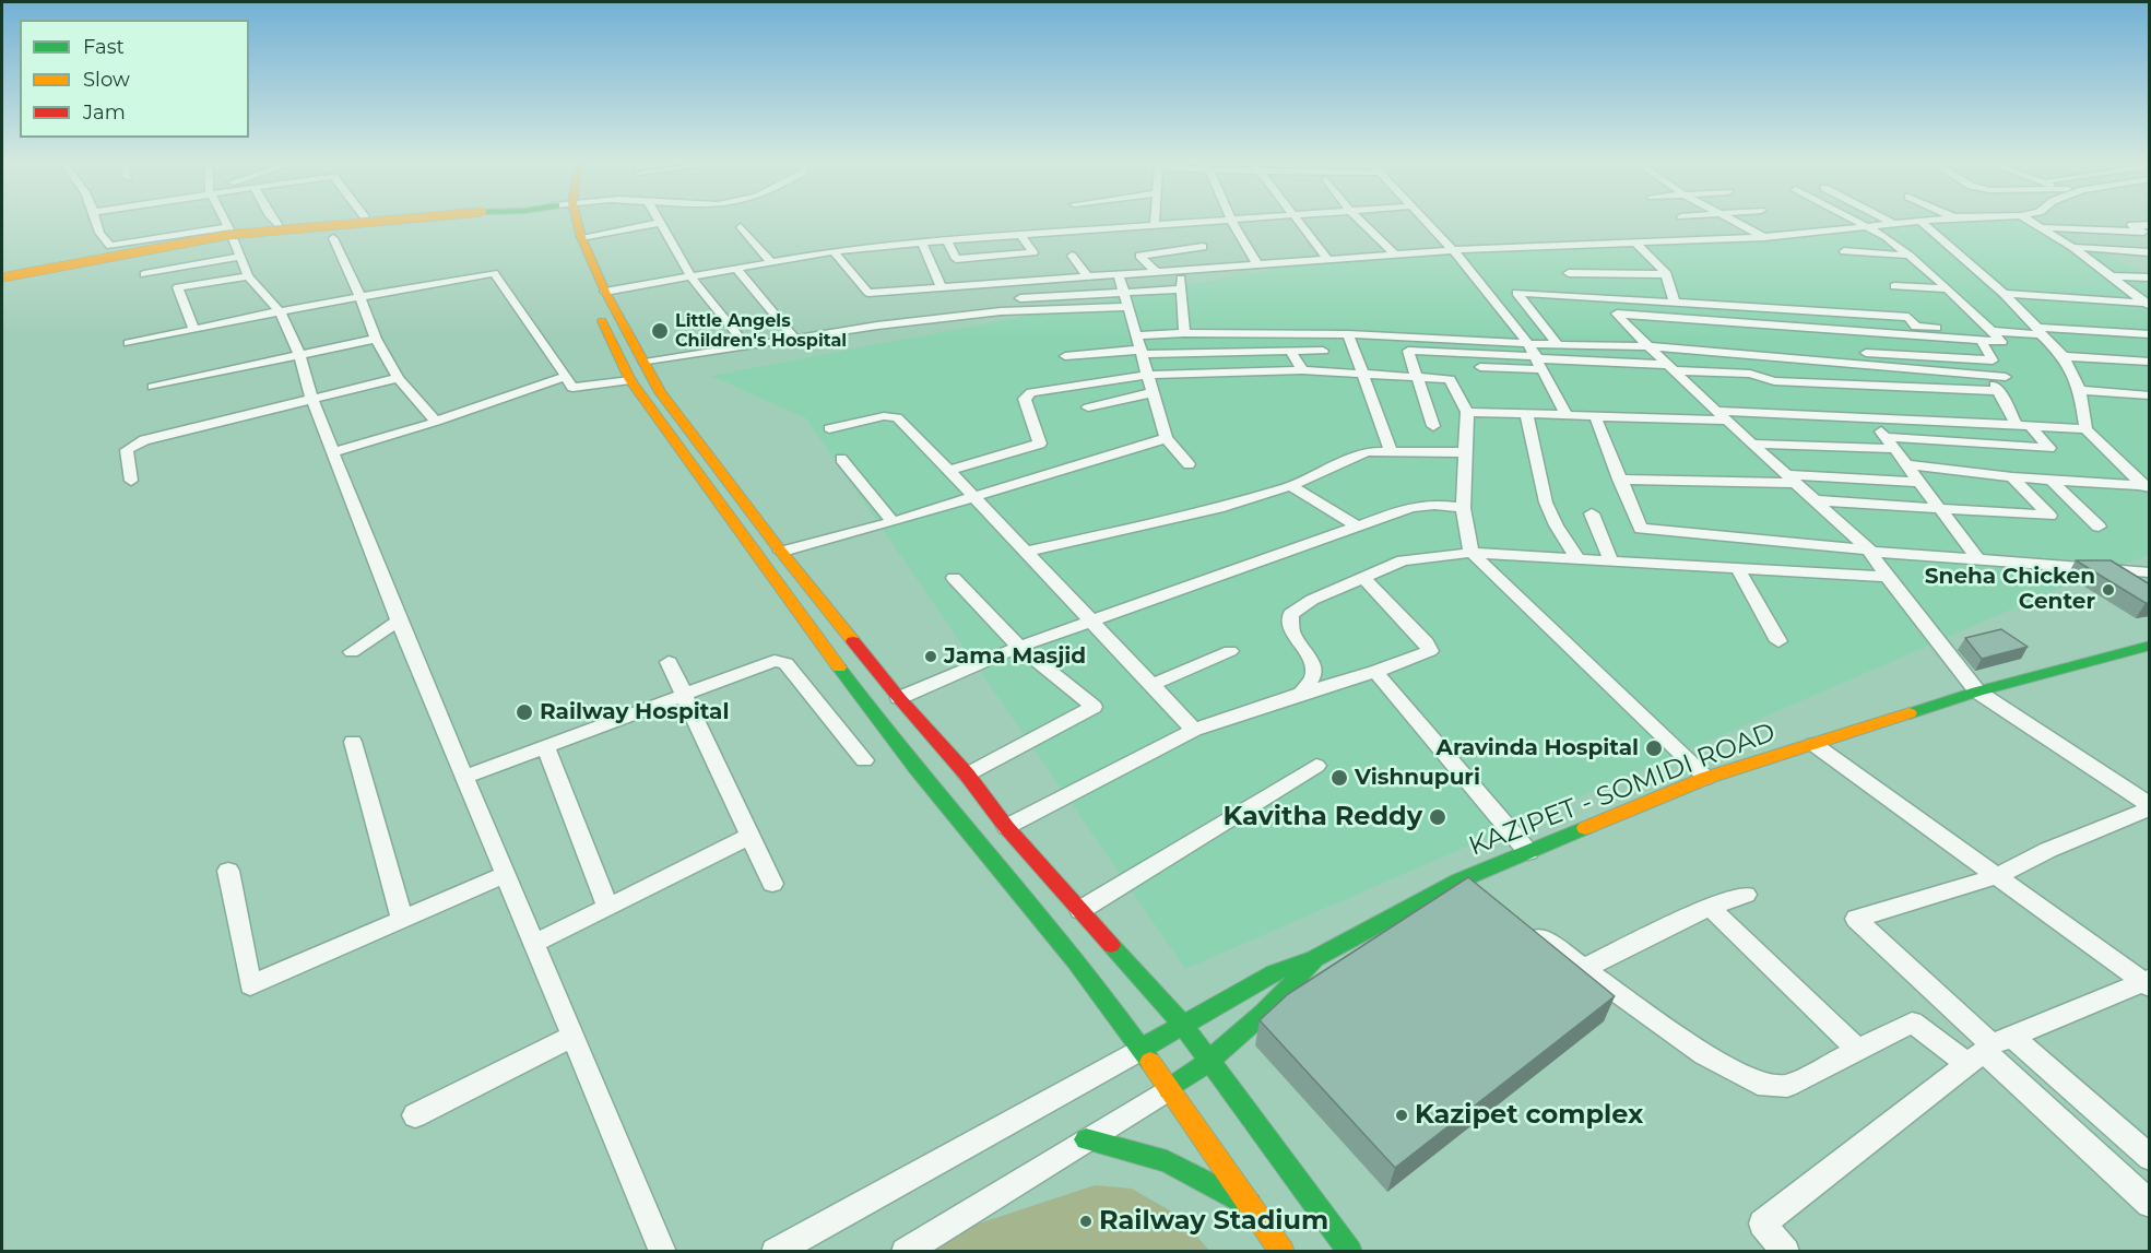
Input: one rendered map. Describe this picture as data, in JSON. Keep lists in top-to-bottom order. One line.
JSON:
{"streets":{"main road":["KAZIPET - SOMIDI ROAD"]},"places":["Little Angels Children's Hospital","Sneha Chicken Center","Jama Masjid","Railway Hospital","Aravinda Hospital","Vishnupuri","Kavitha Reddy","Kazipet complex","Railway Stadium"],"legend":["Fast","Slow","Jam"]}
